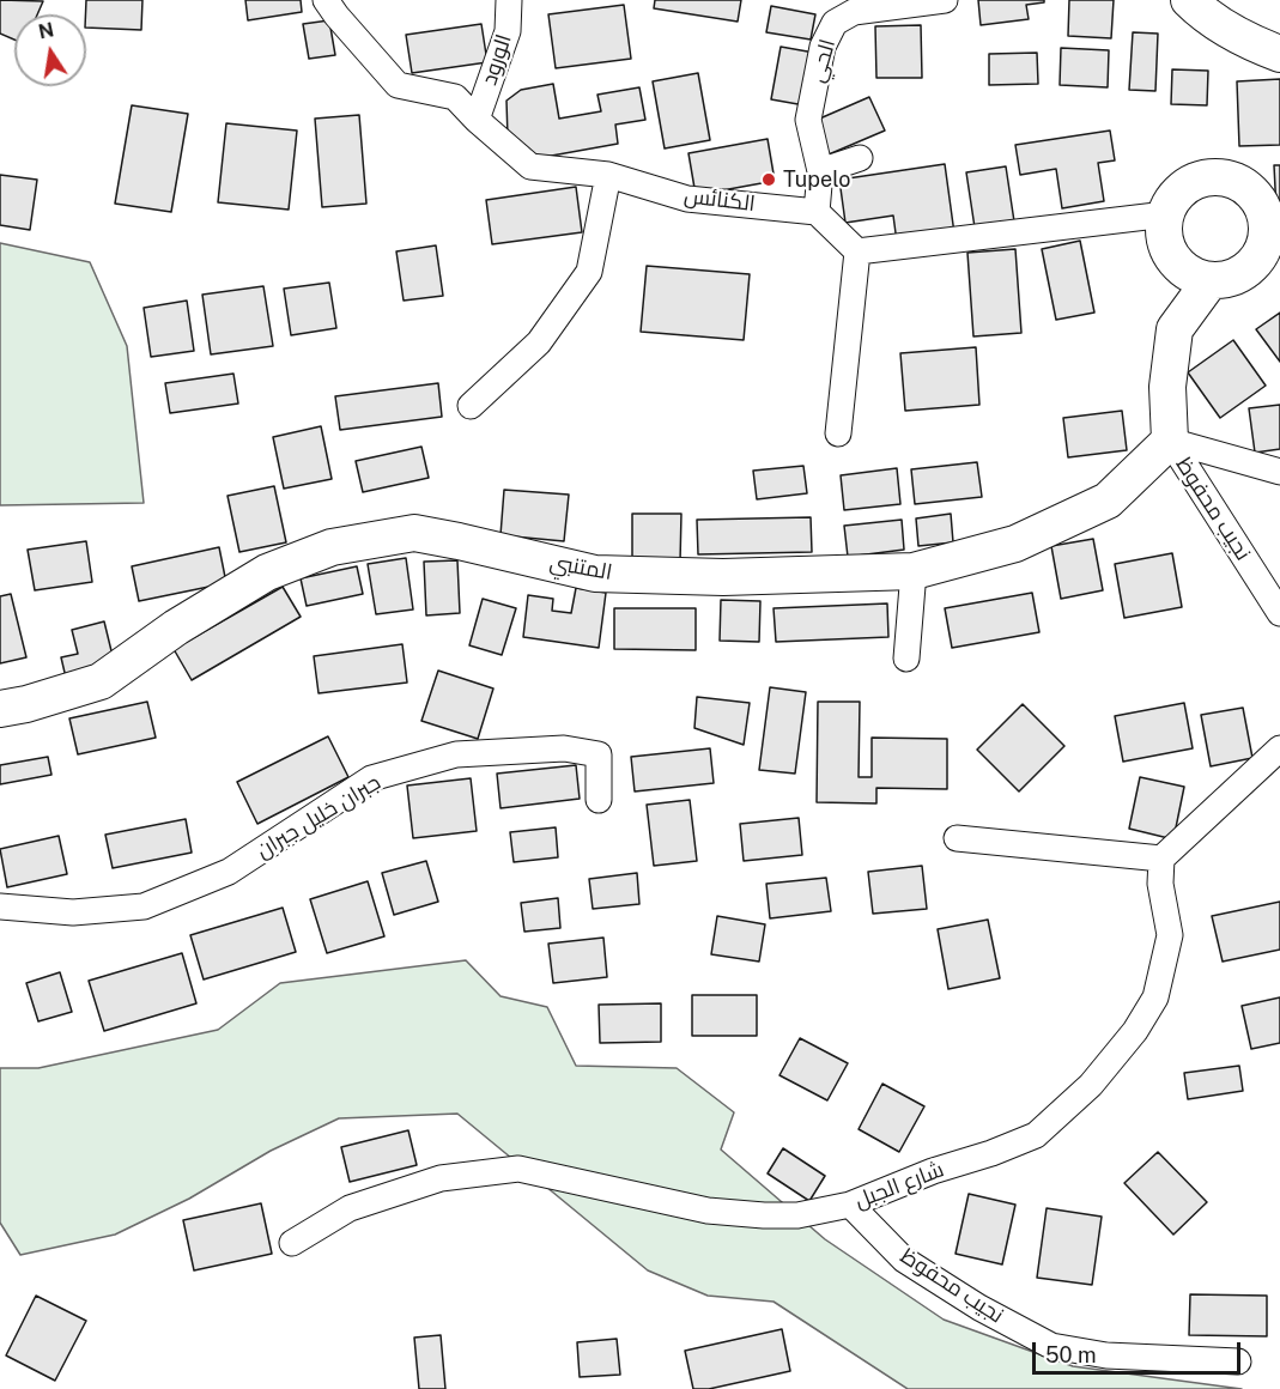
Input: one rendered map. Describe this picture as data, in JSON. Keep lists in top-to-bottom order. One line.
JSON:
{"streets":{"street":["الورود","الحي","الكنائس","نجيب محفوظ","المتنبي","جبران خليل جبران","شارع الجبل"]},"crossings":[["الورود","الكنائس"],["الحي","الكنائس"],["نجيب محفوظ","المتنبي"],["نجيب محفوظ","شارع الجبل"]],"places":["Tupelo"],"scale_bar":"50 m","north":"top"}
